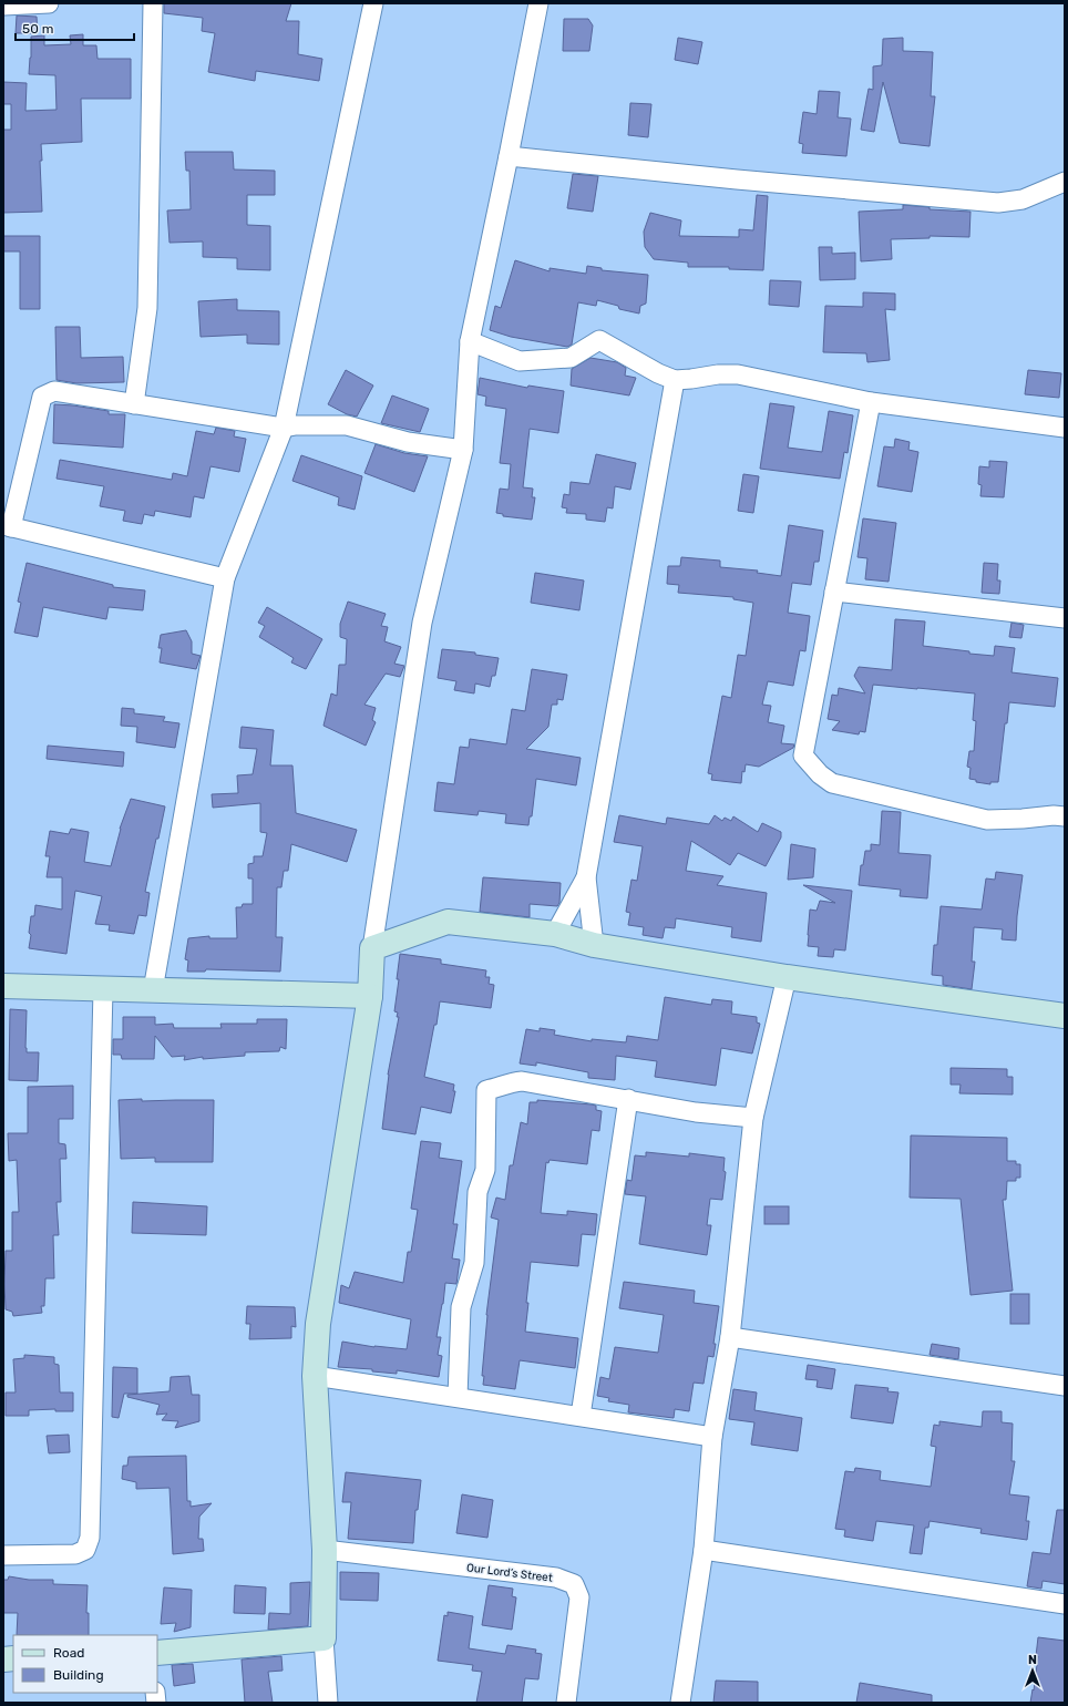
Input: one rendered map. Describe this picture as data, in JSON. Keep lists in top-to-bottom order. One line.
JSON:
{"streets":{"street":["Our Lord’s Street"]},"legend":["Road","Building"],"scale_bar":"50 m","north":"top"}
